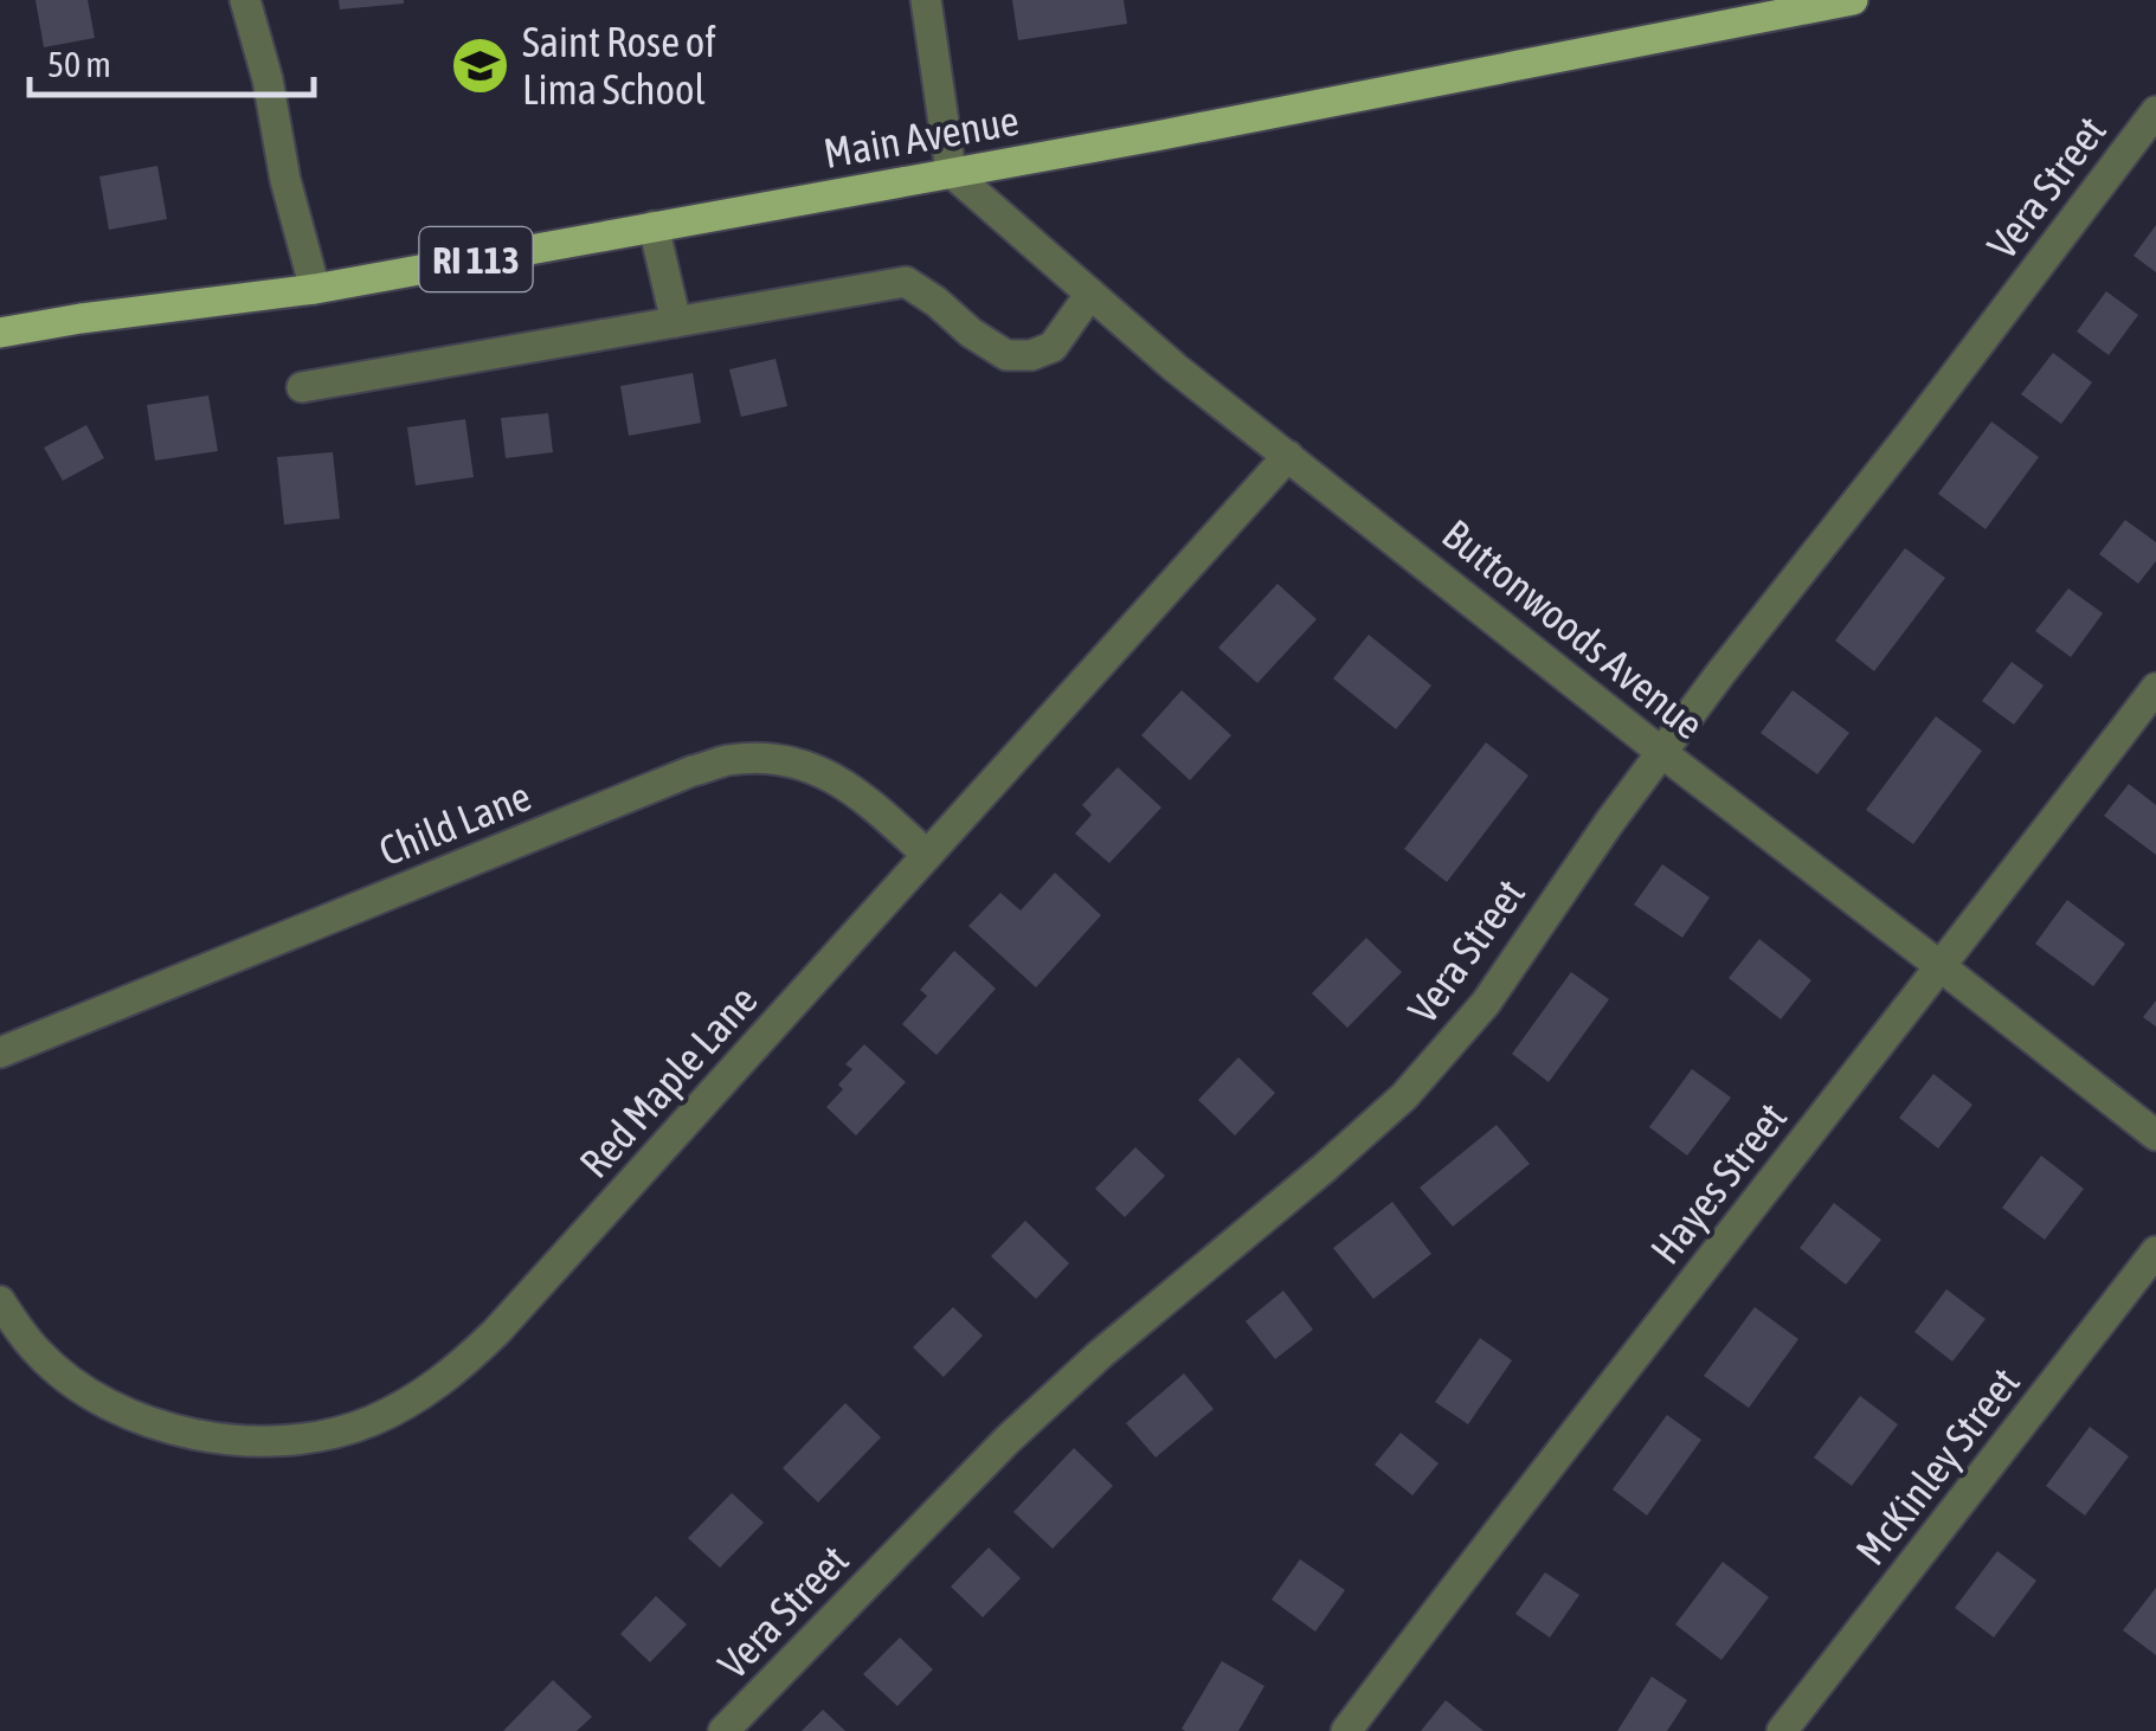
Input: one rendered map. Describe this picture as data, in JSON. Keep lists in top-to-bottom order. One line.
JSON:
{"streets":{"main road":["Main Avenue","RI 113"],"street":["Vera Street","Buttonwoods Avenue","Child Lane","Red Maple Lane","Hayes Street","McKinley Street"]},"crossings":[["Main Avenue","Buttonwoods Avenue"],["Vera Street","Buttonwoods Avenue"],["Buttonwoods Avenue","Red Maple Lane"],["Buttonwoods Avenue","Hayes Street"],["Child Lane","Red Maple Lane"]],"places":{"school or university":["Saint Rose of Lima School"]},"scale_bar":"50 m"}
